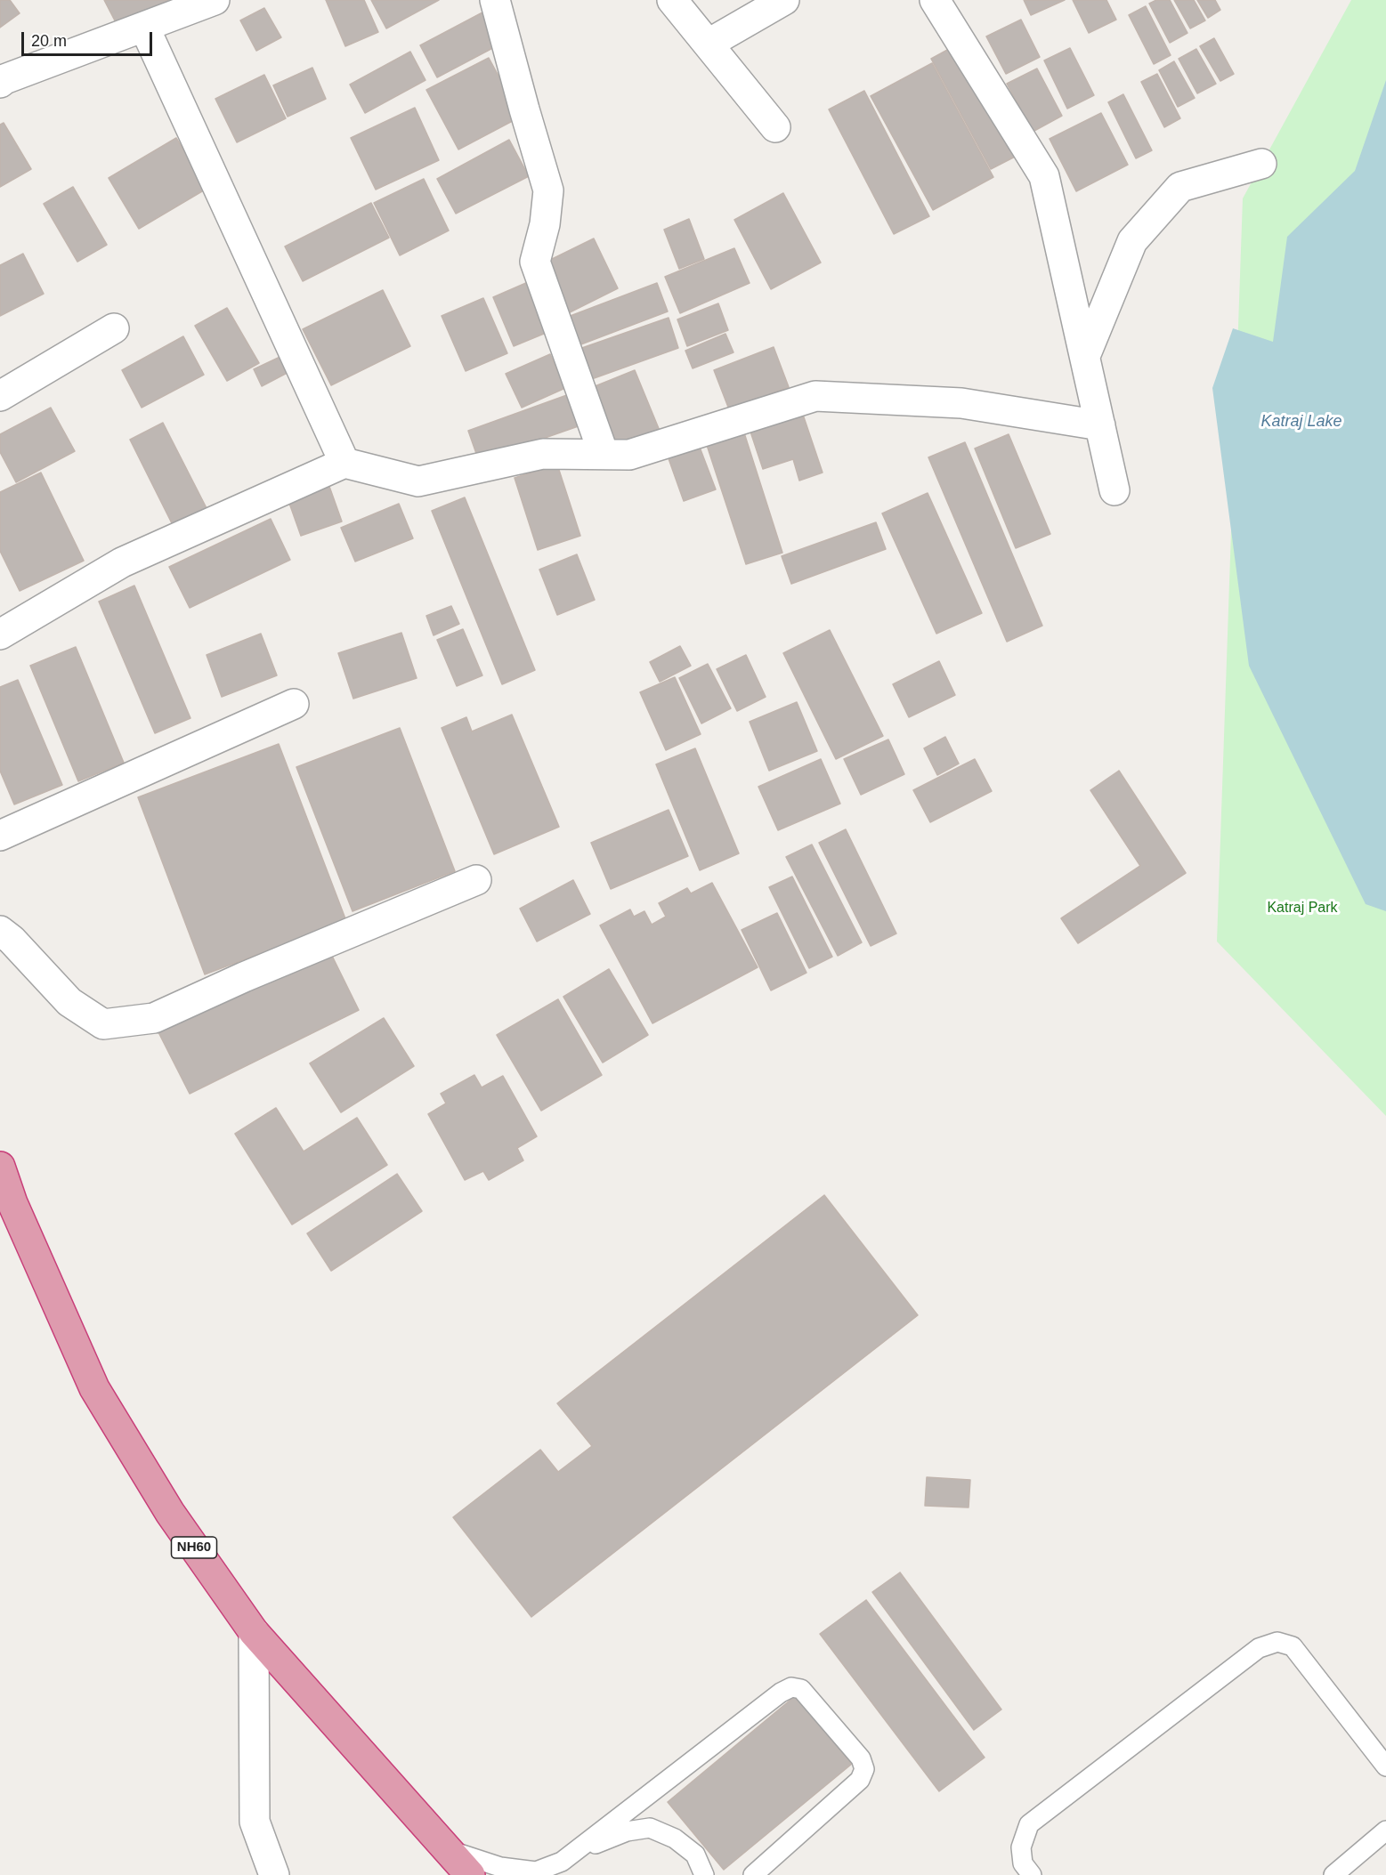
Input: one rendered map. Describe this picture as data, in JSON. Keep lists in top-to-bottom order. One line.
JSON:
{"streets":{"highway":["NH60"]},"water":["Katraj Lake"],"parks":["Katraj Park"],"scale_bar":"20 m"}
